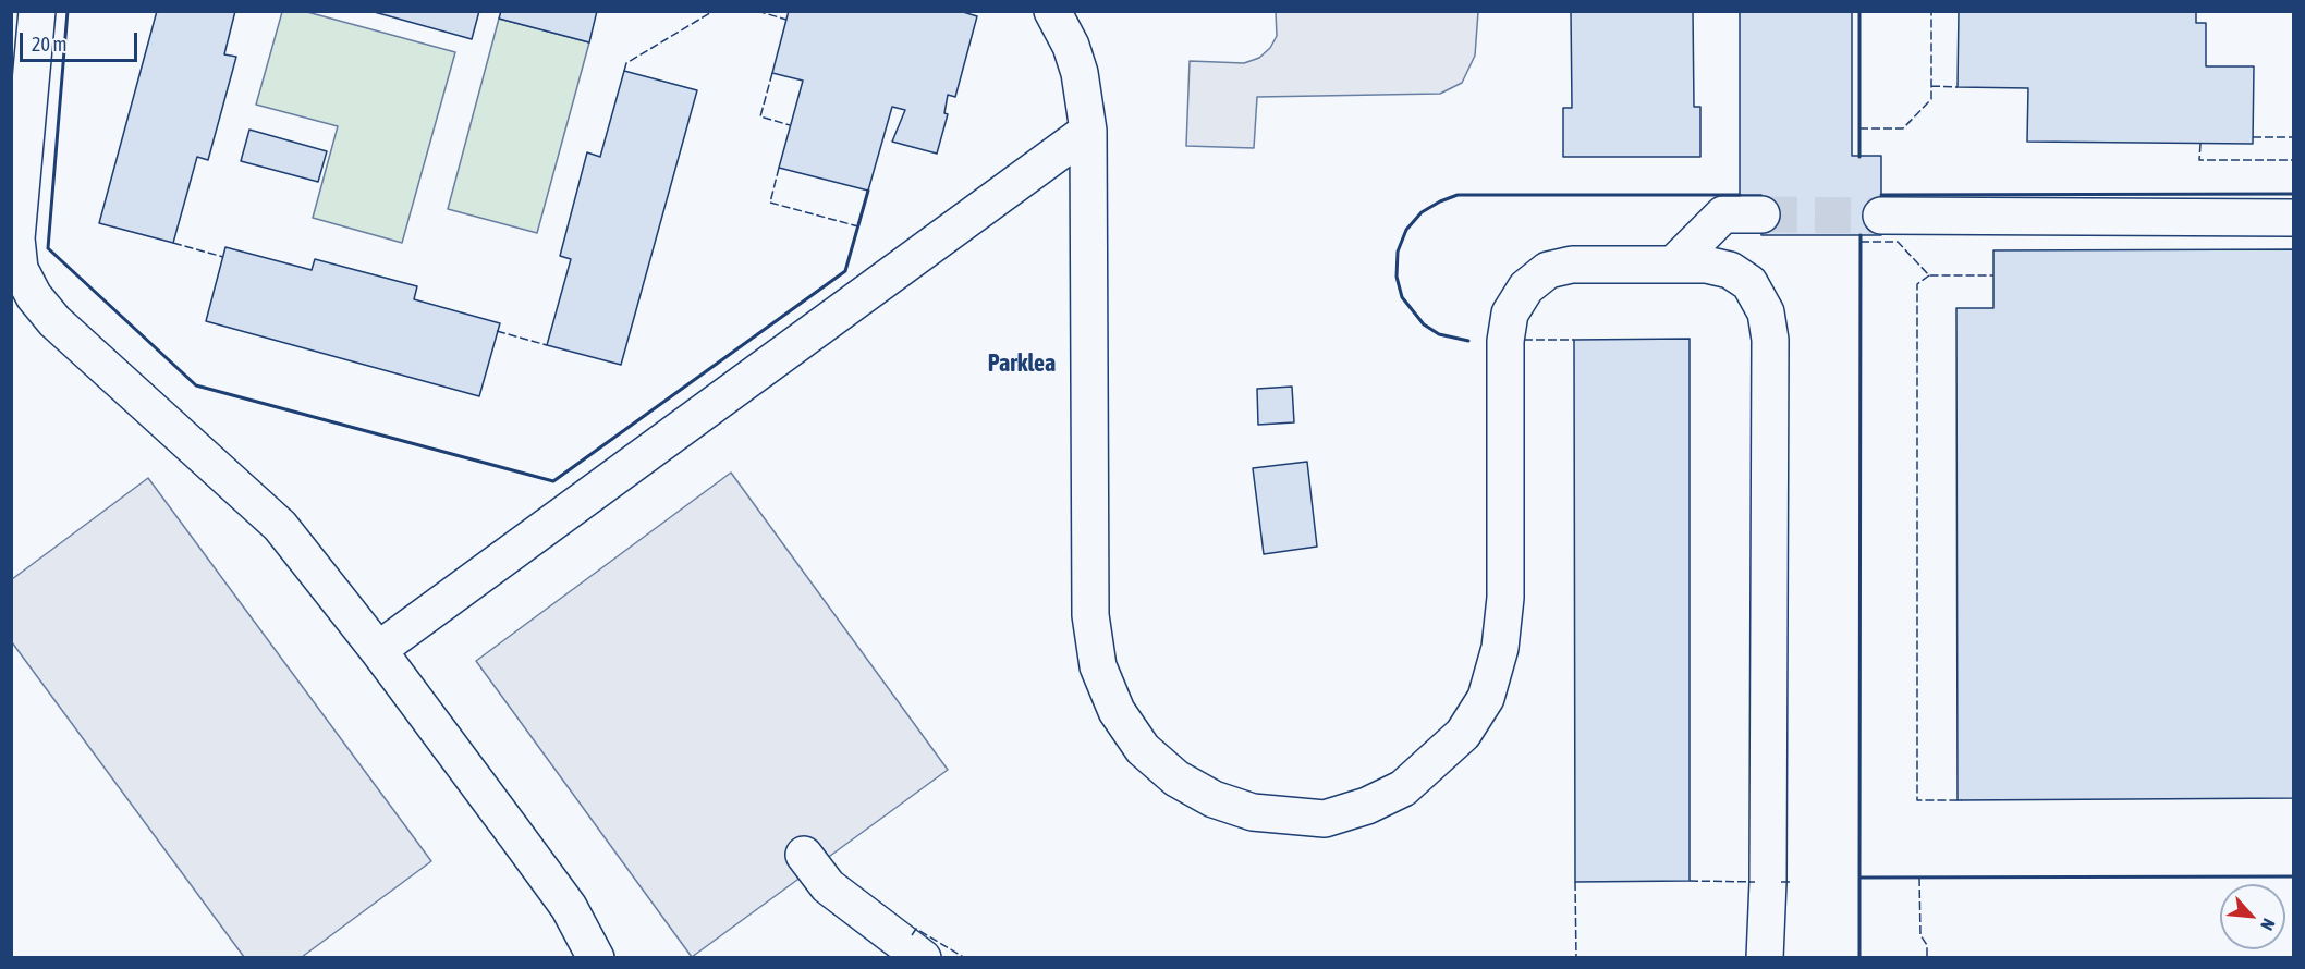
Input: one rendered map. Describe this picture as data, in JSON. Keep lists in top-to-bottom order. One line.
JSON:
{"districts":["Parklea"],"scale_bar":"20 m","north":"bottom right"}
